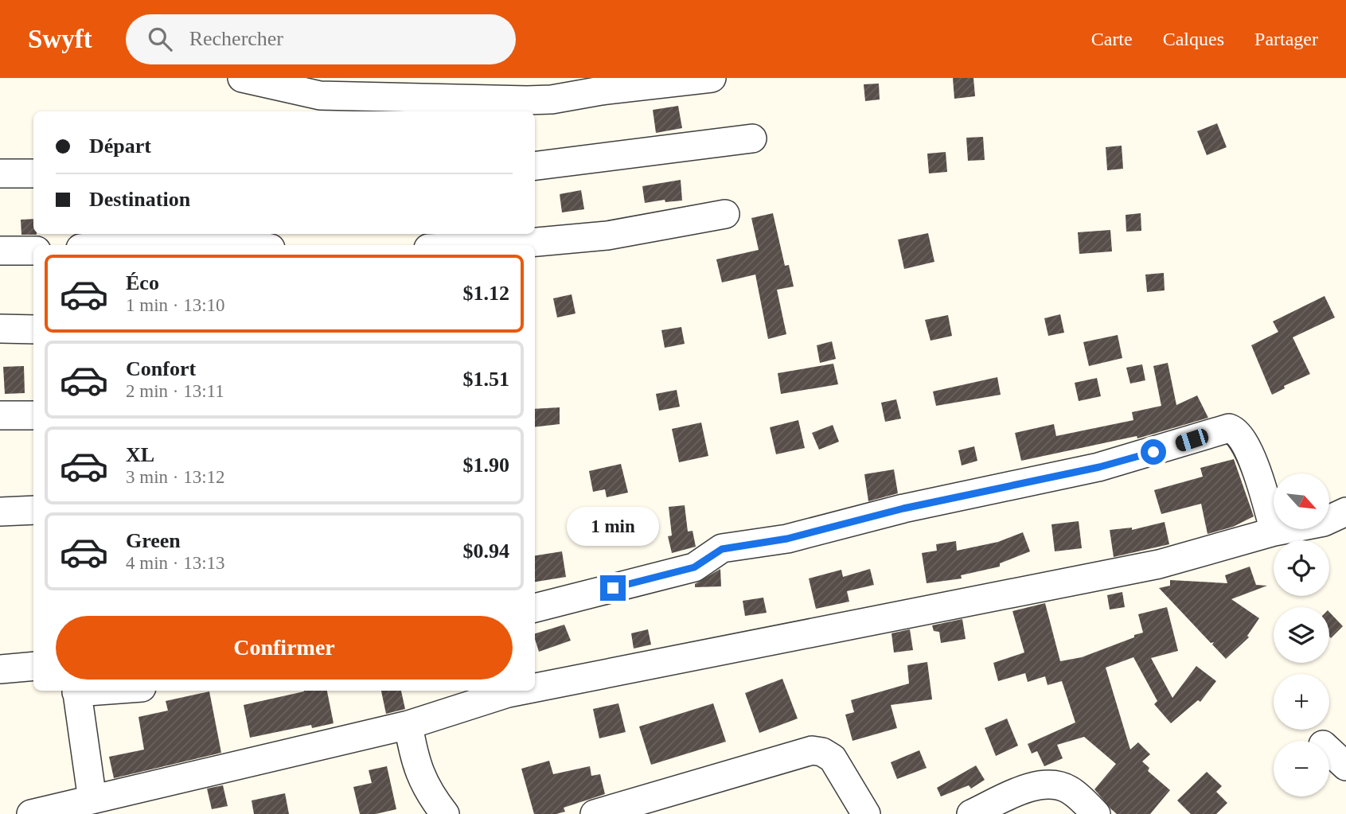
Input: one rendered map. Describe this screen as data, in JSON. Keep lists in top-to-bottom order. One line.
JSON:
{"north":"bottom right","page":{"header":"Swyft","search":"Rechercher","nav":["Carte","Calques","Partager"],"banner":["Départ","Destination"],"list":[{"name":"Éco","note":"1 min · 13:10","value":"$1.12"},{"name":"Confort","note":"2 min · 13:11","value":"$1.51"},{"name":"XL","note":"3 min · 13:12","value":"$1.90"},{"name":"Green","note":"4 min · 13:13","value":"$0.94"}],"map_buttons":["+","−"],"bubble":"1 min","buttons":"Confirmer"}}
